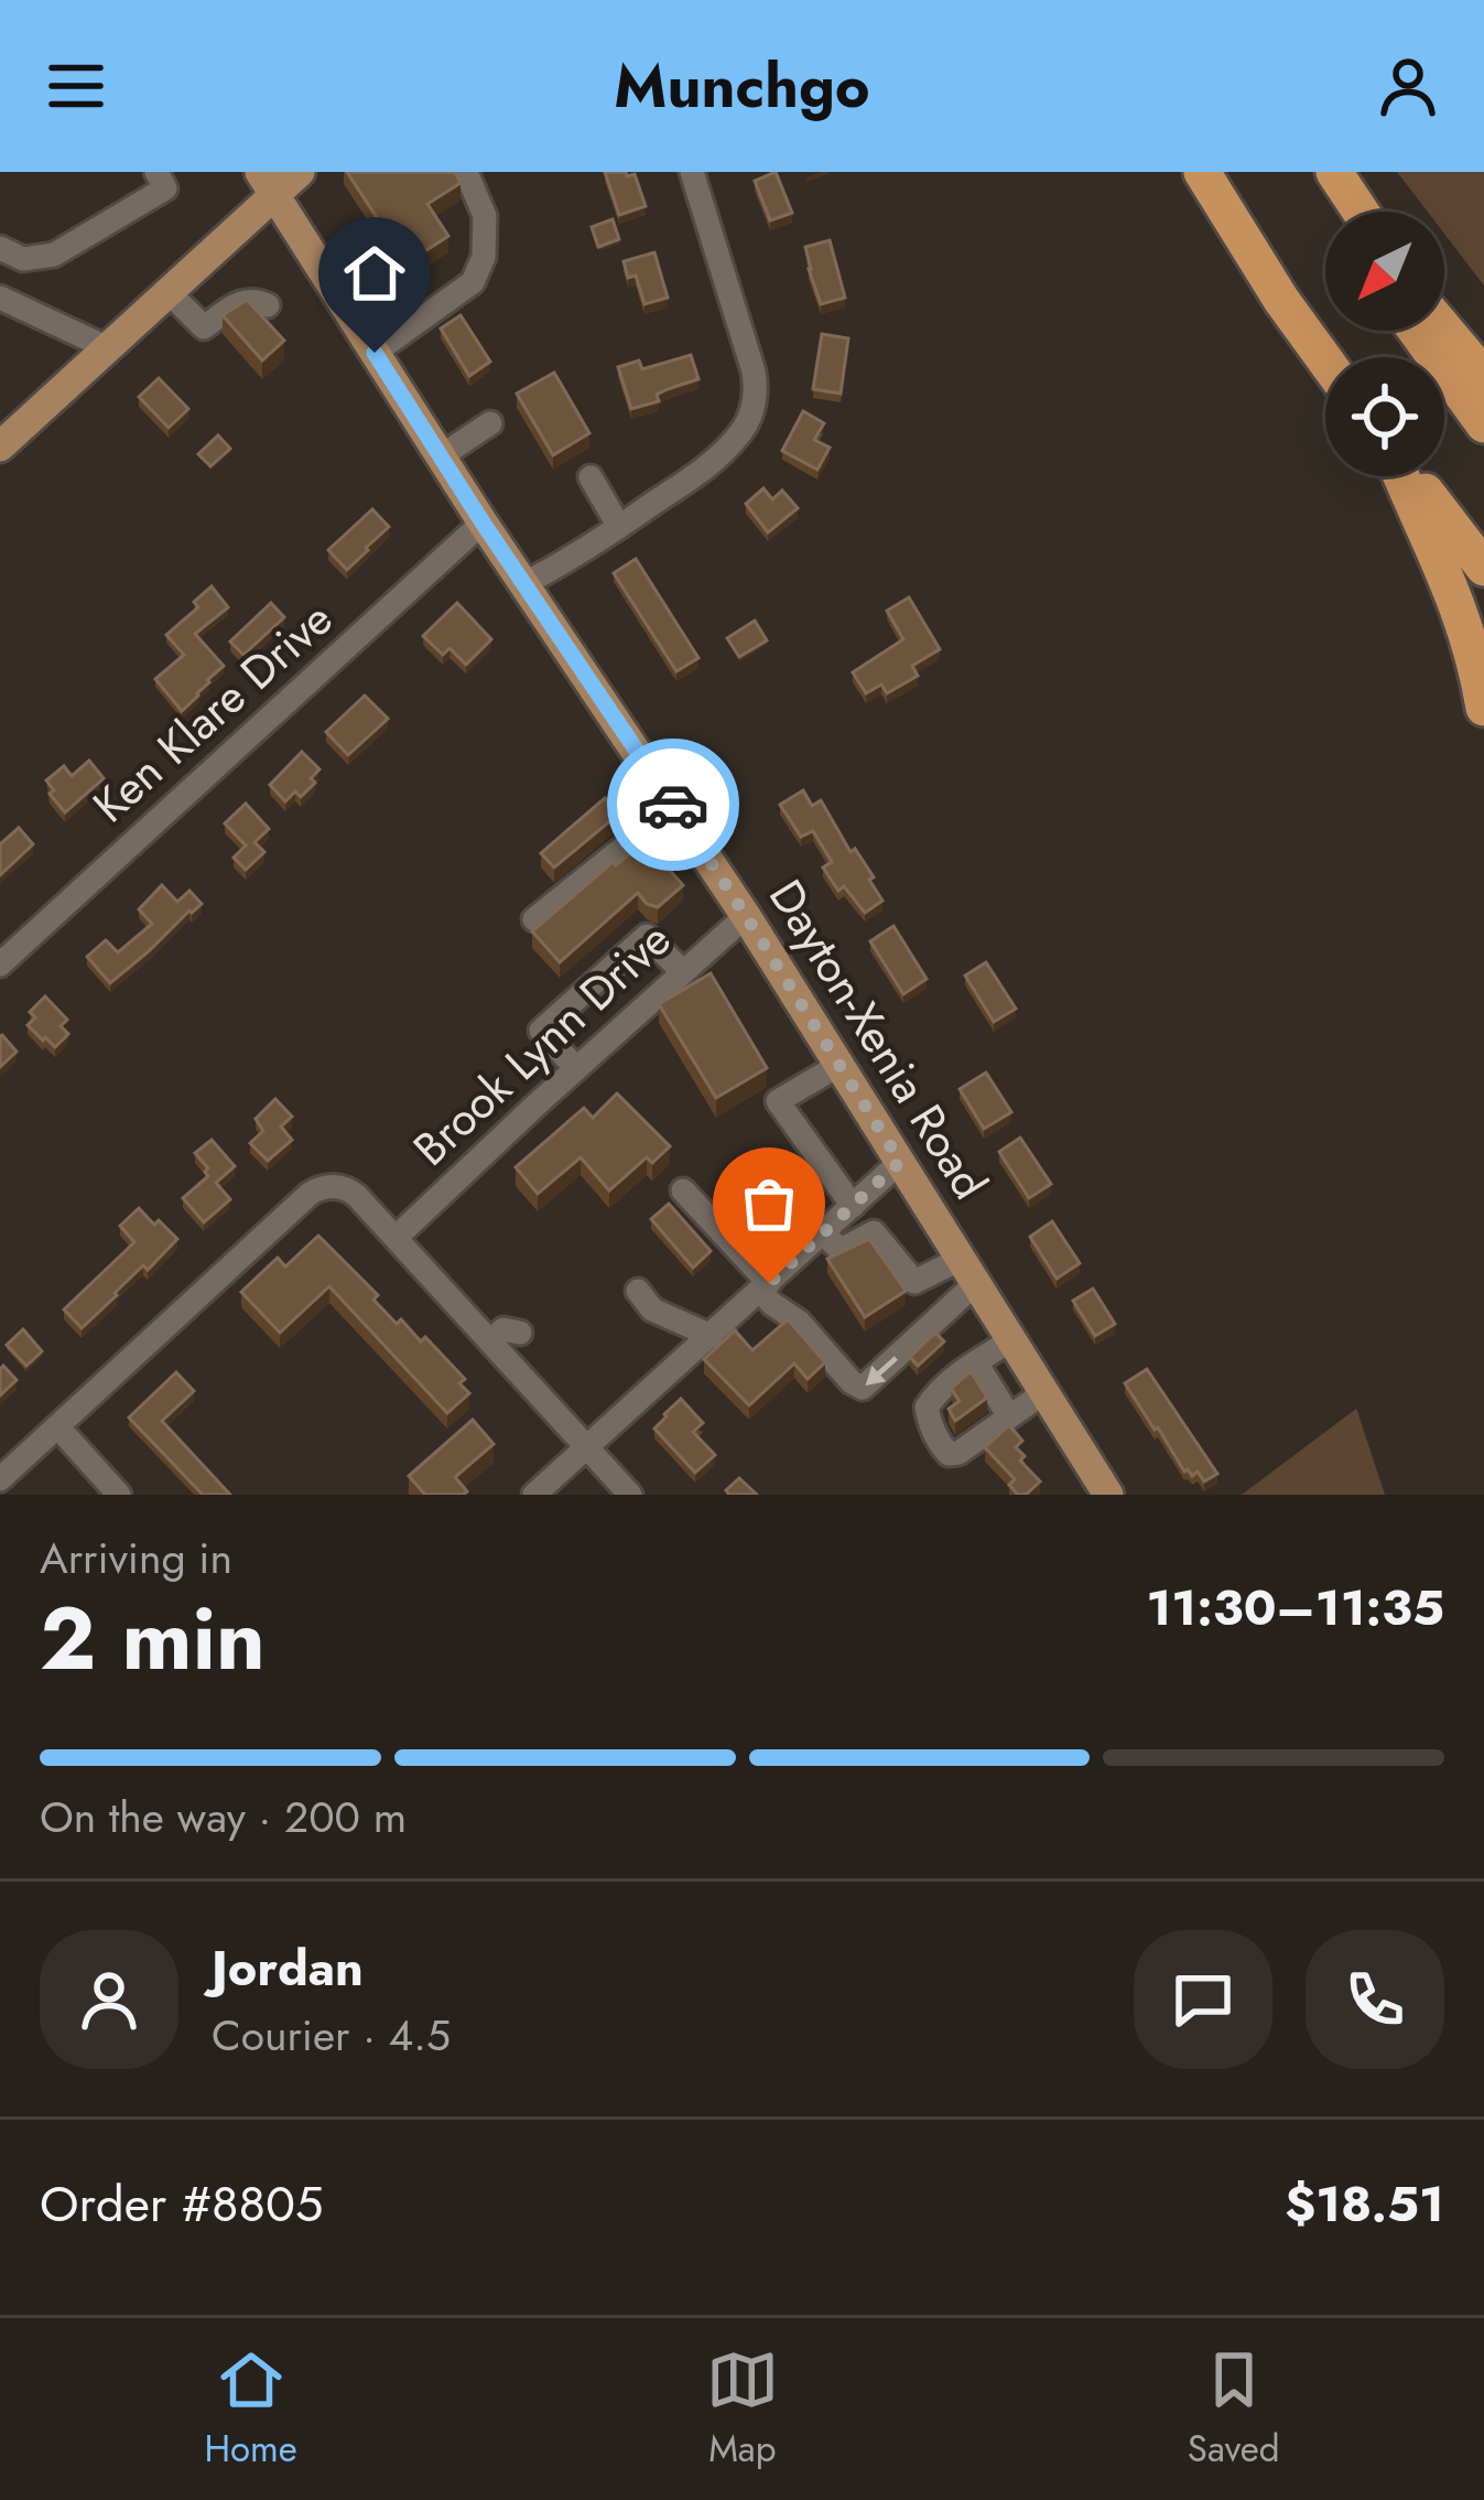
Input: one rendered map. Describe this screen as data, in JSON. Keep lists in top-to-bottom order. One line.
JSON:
{"streets":{"main road":["Dayton-Xenia Road"],"street":["Ken Klare Drive","Brook Lynn Drive"]},"crossings":[["Ken Klare Drive","Dayton-Xenia Road"],["Dayton-Xenia Road","Brook Lynn Drive"]],"north":"bottom left","page":{"header":"Munchgo","heading":["2 min","Arriving in","11:30–11:35"],"panel":["Jordan","Courier · 4.5","Order #8805","$18.51"],"bar":"On the way · 200 m","tabs":["Home","Map","Saved"]}}
